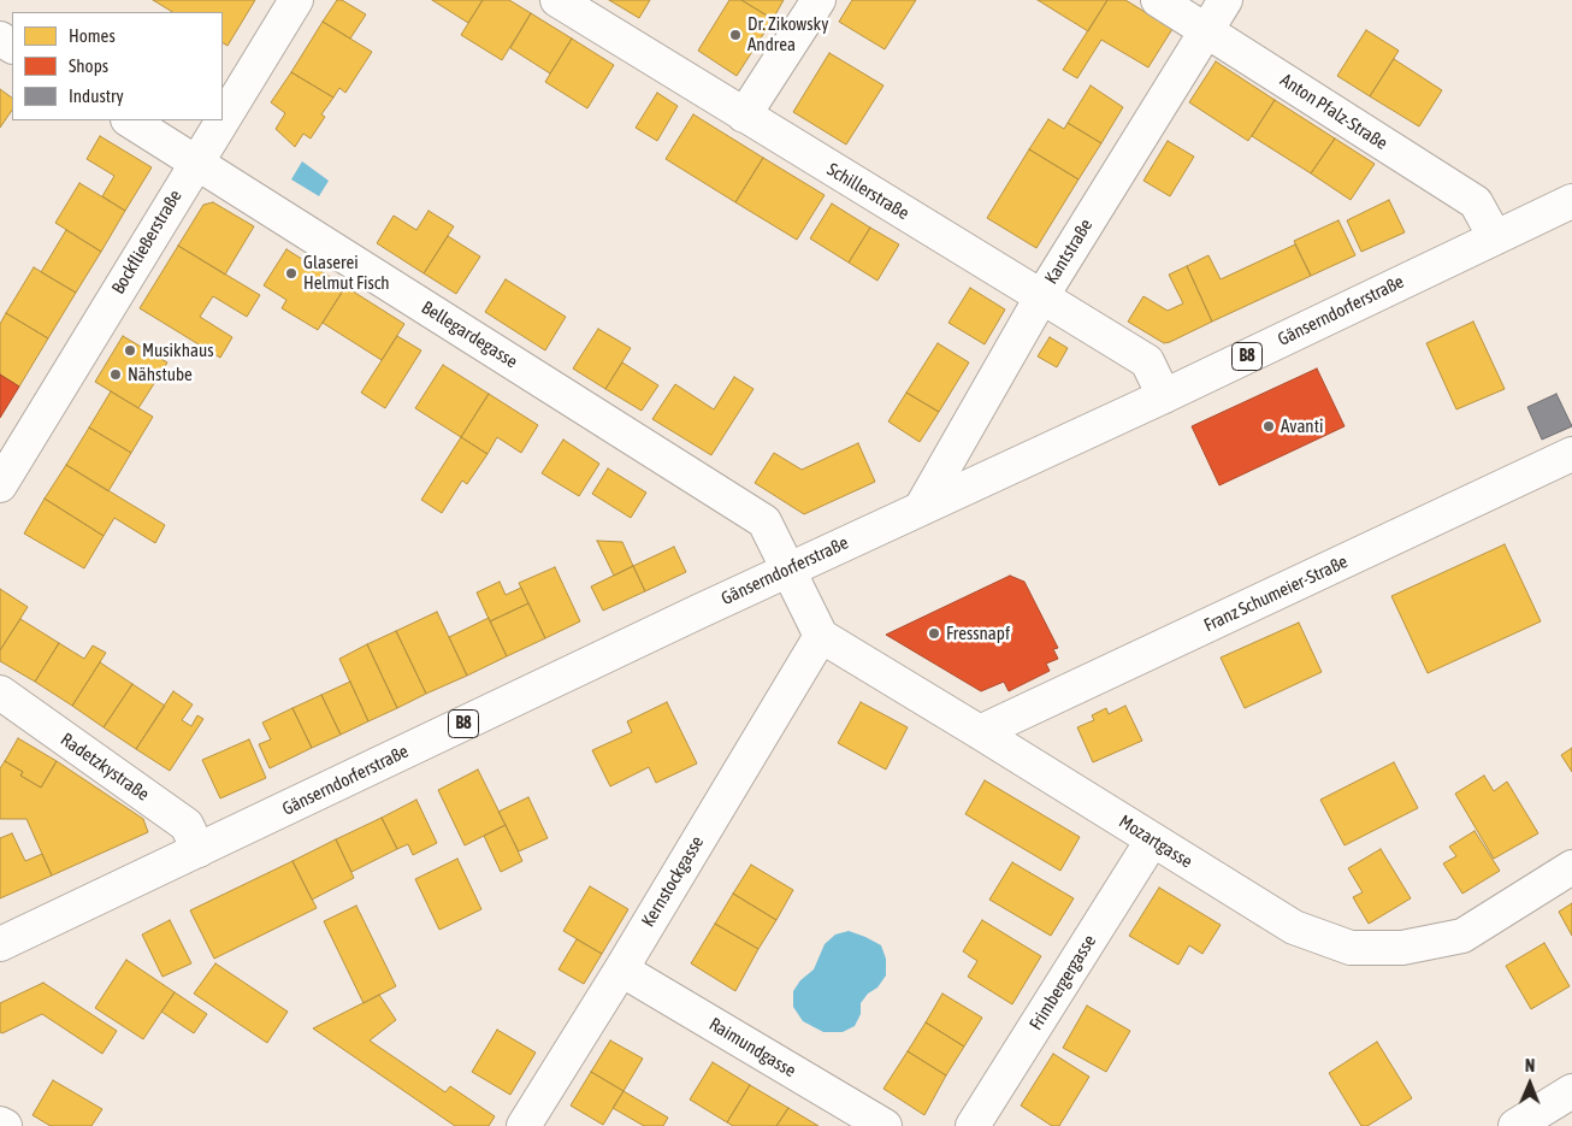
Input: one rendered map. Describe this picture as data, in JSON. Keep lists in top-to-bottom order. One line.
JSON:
{"streets":{"street":["Anton Pfalz-Straße","Schillerstraße","Bockfließerstraße","Kantstraße","Gänserndorferstraße","Bellegardegasse","B8","Franz Schumeier-Straße","Radetzkystraße","Mozartgasse","Kernstockgasse","Frimbergergasse","Raimundgasse"]},"crossings":[["Anton Pfalz-Straße","Kantstraße"],["Anton Pfalz-Straße","Gänserndorferstraße"],["Schillerstraße","Kantstraße"],["Schillerstraße","Gänserndorferstraße"],["Bockfließerstraße","Bellegardegasse"],["Kantstraße","Gänserndorferstraße"],["Gänserndorferstraße","Bellegardegasse"],["Gänserndorferstraße","Radetzkystraße"],["Franz Schumeier-Straße","Mozartgasse"],["Mozartgasse","Kernstockgasse"],["Mozartgasse","Frimbergergasse"],["Kernstockgasse","Raimundgasse"]],"places":["Dr. Zikowsky Andrea","Glaserei Helmut Fisch","Musikhaus","Nähstube","Avanti","Fressnapf"],"legend":["Homes","Shops","Industry"],"north":"top"}
